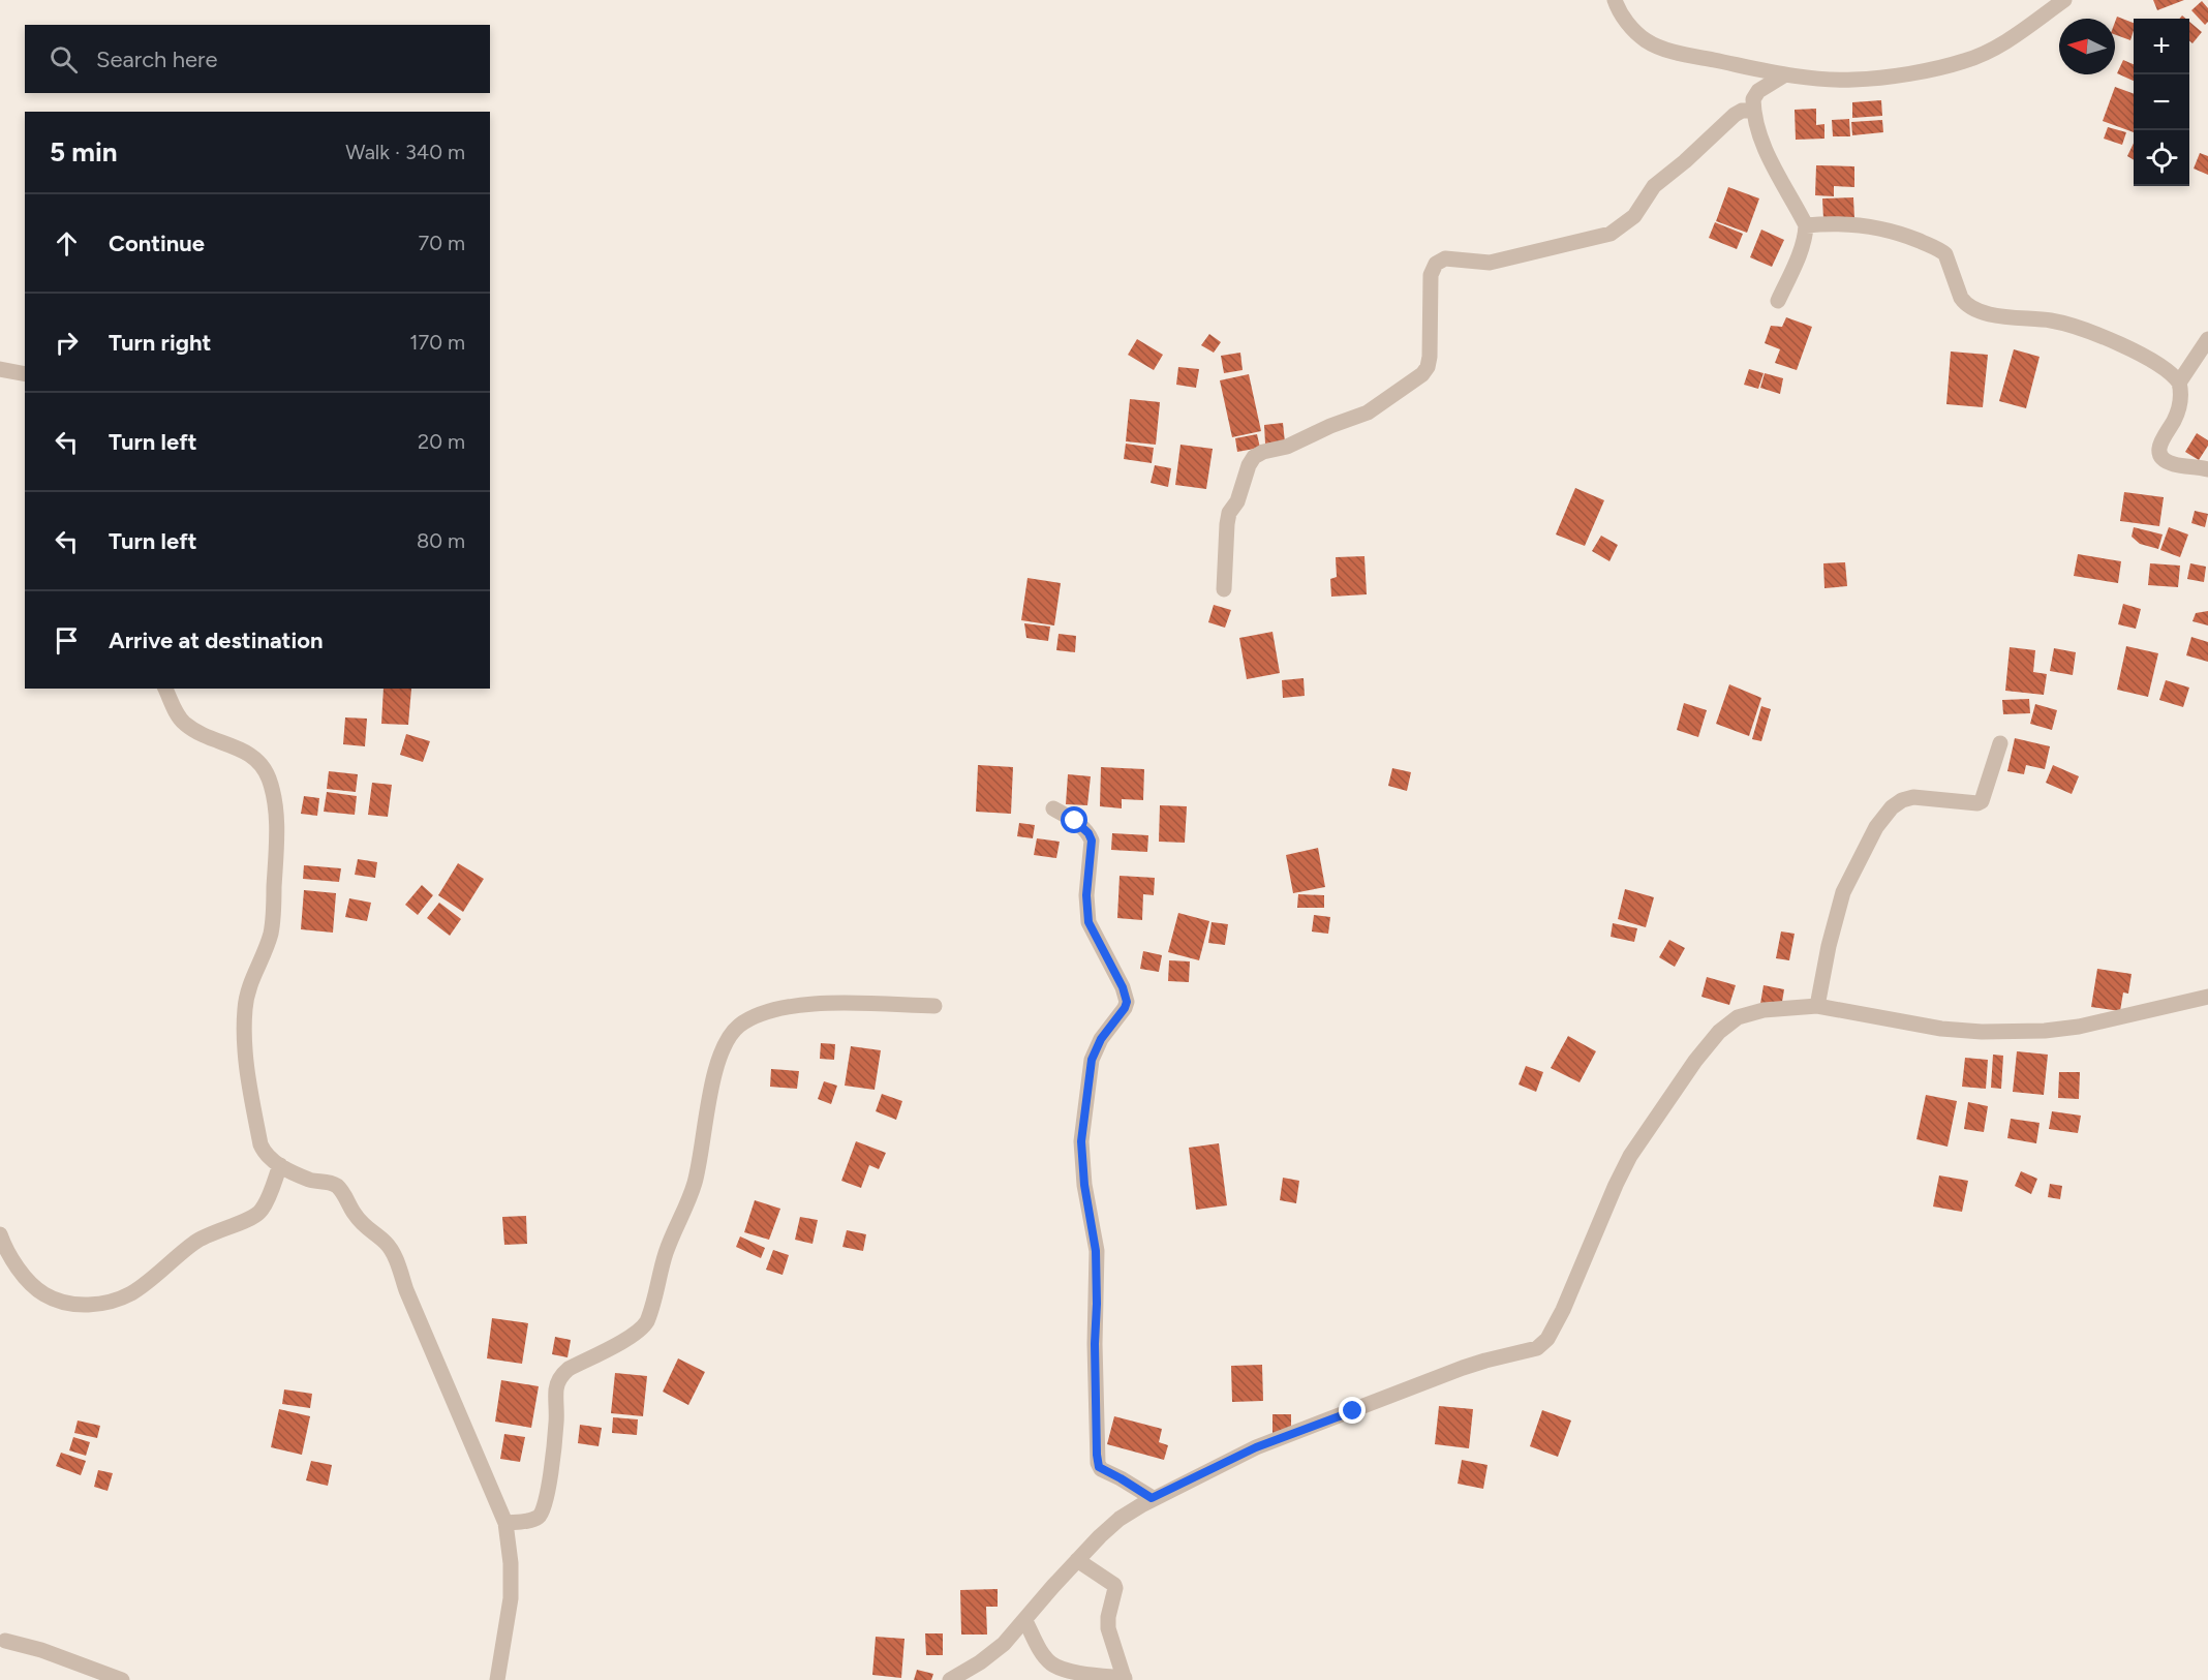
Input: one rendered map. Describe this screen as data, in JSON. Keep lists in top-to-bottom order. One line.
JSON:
{"north":"left","page":{"map_buttons":["+","−"],"search":"Search here","heading":["5 min","Walk · 340 m"],"list":[["Continue","70 m"],["Turn right","170 m"],["Turn left","20 m"],["Turn left","80 m"],"Arrive at destination"]}}
